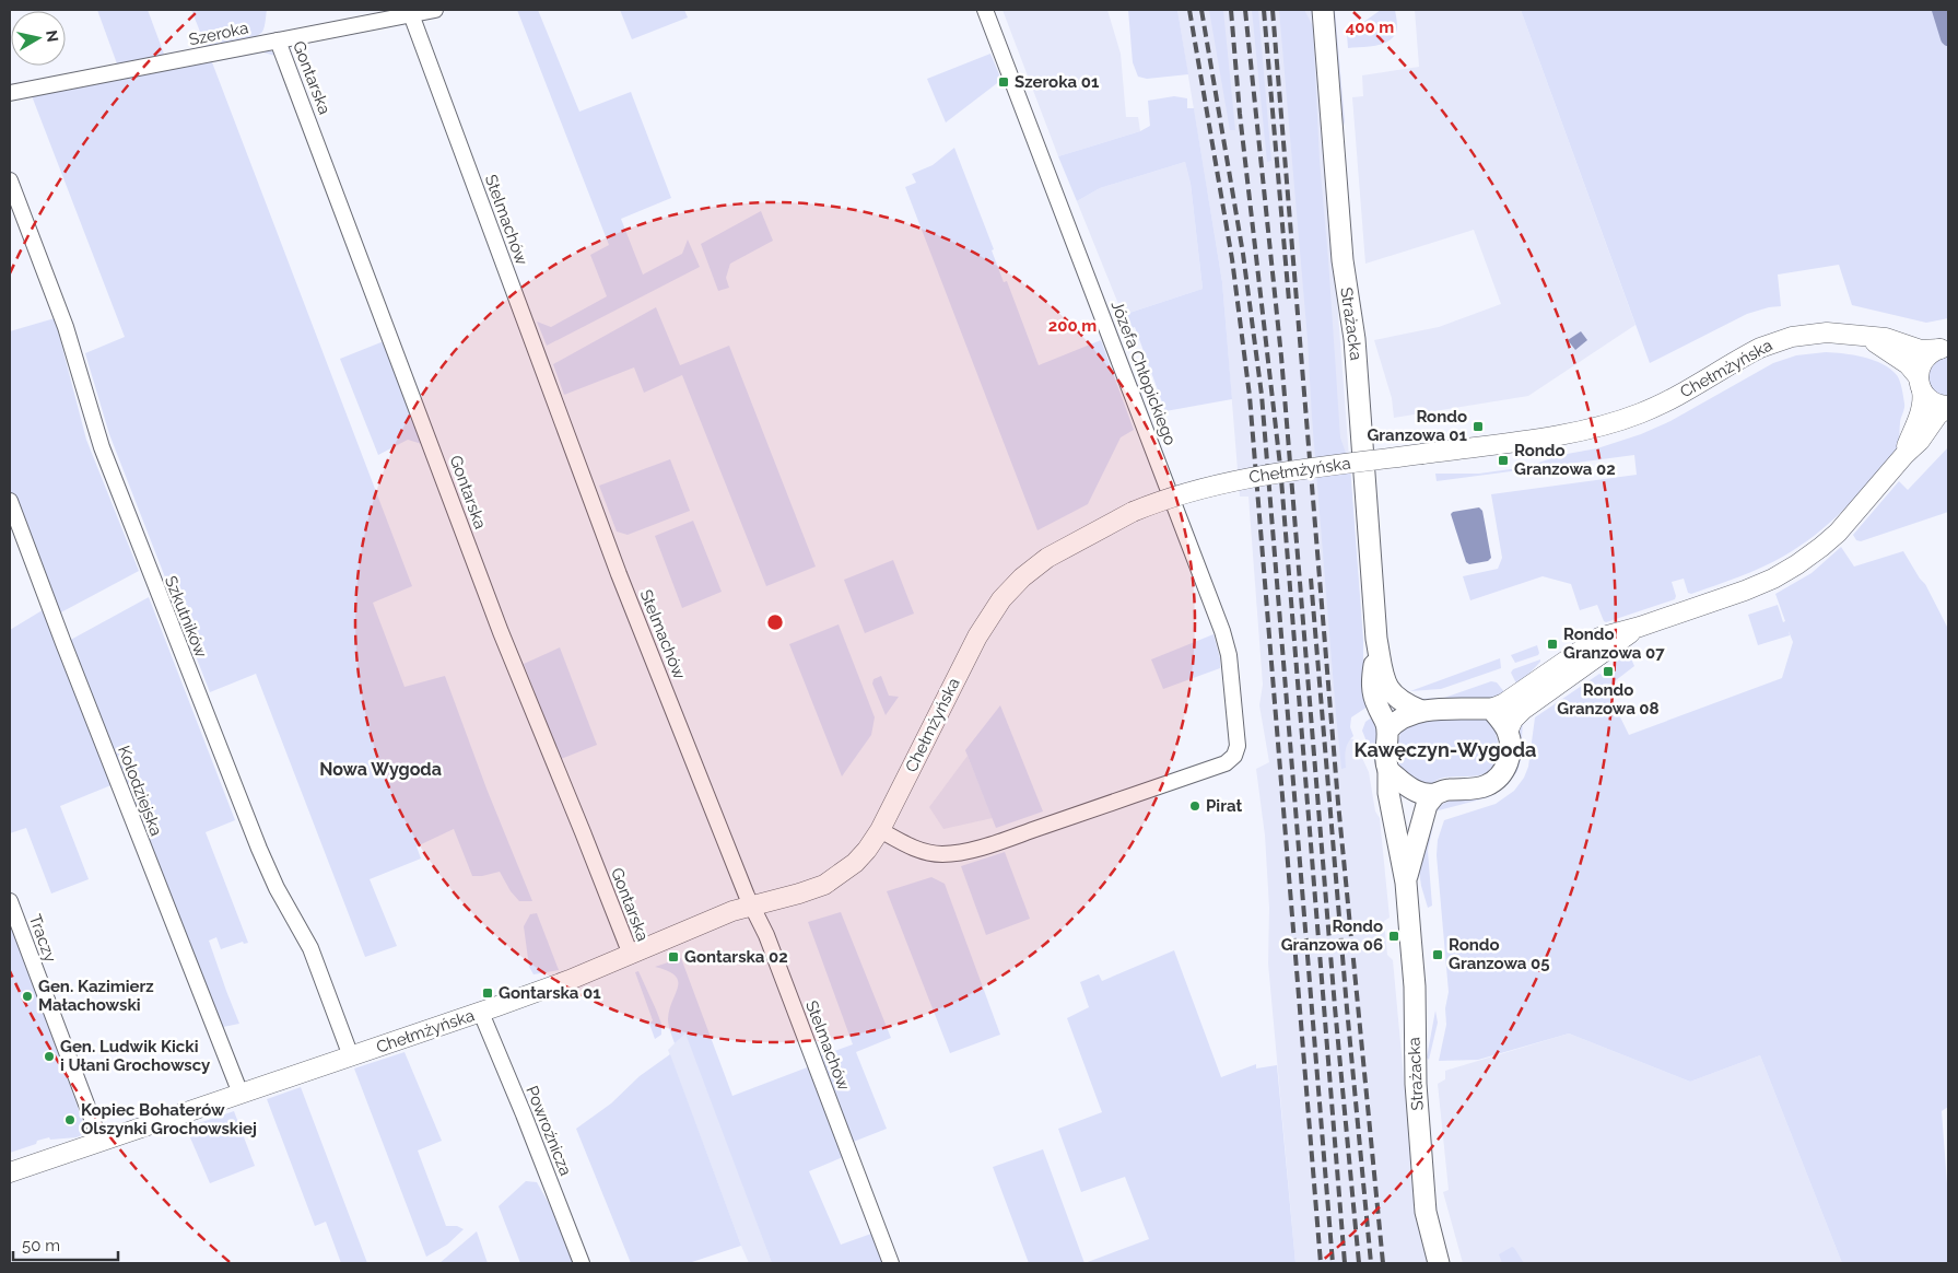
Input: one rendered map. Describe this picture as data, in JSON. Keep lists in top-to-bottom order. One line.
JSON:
{"streets":{"main road":["Strażacka"],"street":["Szeroka","Gontarska","Stelmachów","Chełmżyńska","Józefa Chłopickiego","Szkutników","Kołodziejska","Traczy","Powroźnicza"]},"crossings":[["Szeroka","Gontarska"],["Szeroka","Stelmachów"],["Gontarska","Chełmżyńska"],["Stelmachów","Chełmżyńska"],["Chełmżyńska","Józefa Chłopickiego"],["Chełmżyńska","Szkutników"],["Chełmżyńska","Kołodziejska"],["Chełmżyńska","Traczy"],["Chełmżyńska","Powroźnicza"]],"districts":["Kawęczyn-Wygoda","Nowa Wygoda"],"places":{"transit":["Szeroka 01","Rondo Granzowa 01","Rondo Granzowa 02","Rondo Granzowa 07","Rondo Granzowa 08","Rondo Granzowa 06","Rondo Granzowa 05","Gontarska 02","Gontarska 01"],"other":["Pirat","Gen. Kazimierz Małachowski","Gen. Ludwik Kicki i Ułani Grochowscy","Kopiec Bohaterów Olszynki Grochowskiej"]},"scale_bar":"50 m","north":"right","rings":["400 m","200 m"]}
